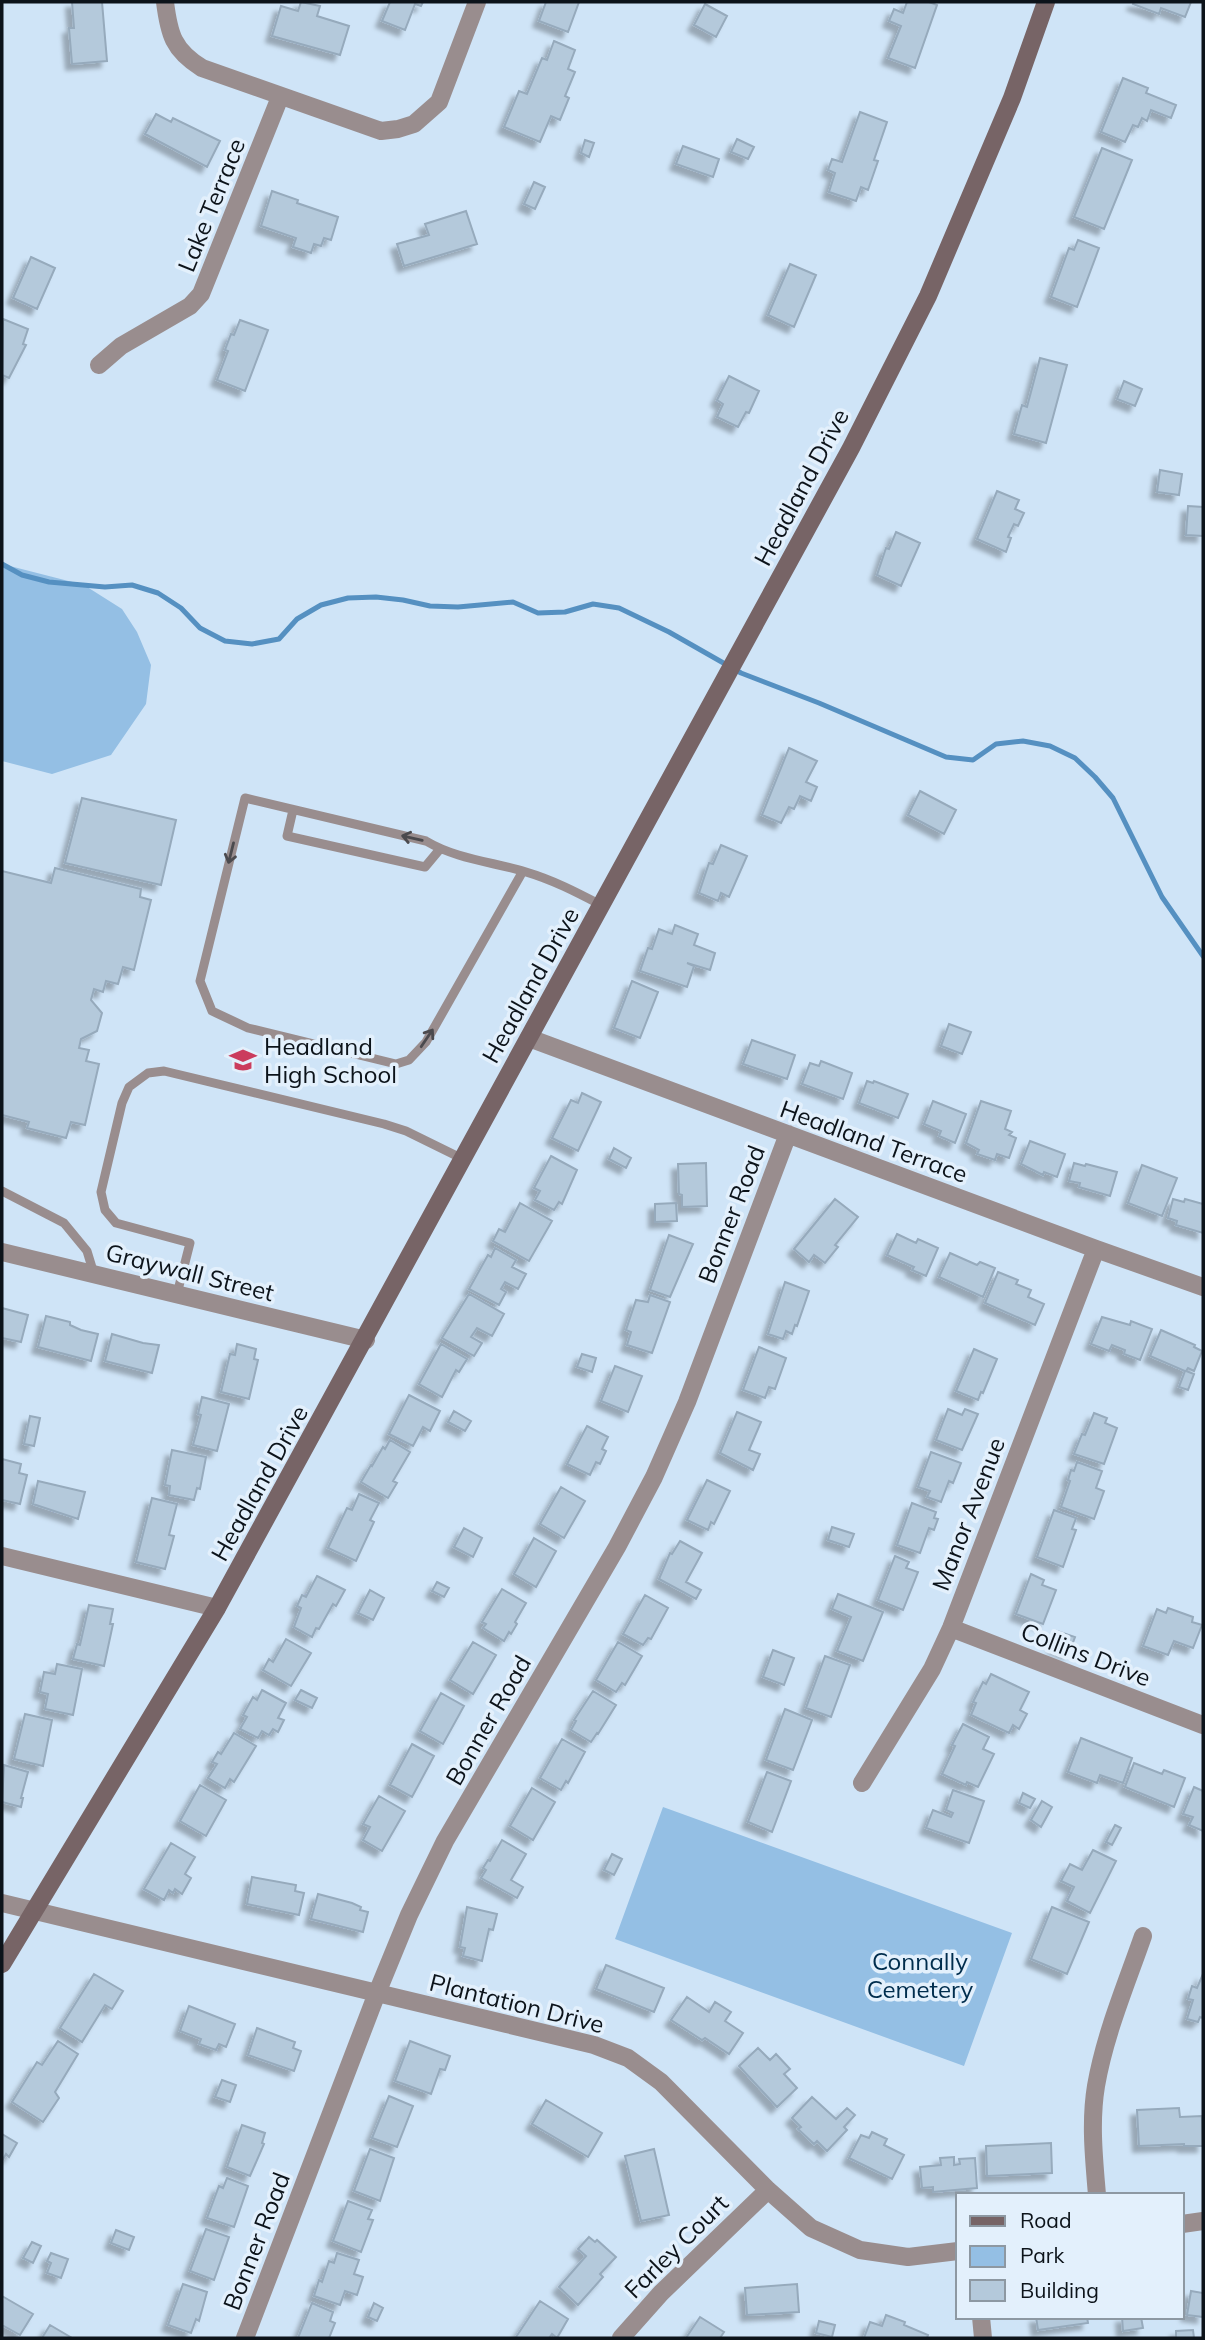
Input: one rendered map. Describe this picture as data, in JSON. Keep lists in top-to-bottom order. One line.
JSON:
{"streets":{"main road":["Headland Drive"],"street":["Lake Terrace","Headland Terrace","Bonner Road","Graywall Street","Manor Avenue","Collins Drive","Plantation Drive","Farley Court"]},"crossings":[["Headland Drive","Headland Terrace"],["Headland Drive","Graywall Street"],["Headland Drive","Plantation Drive"],["Headland Terrace","Bonner Road"],["Headland Terrace","Manor Avenue"],["Bonner Road","Plantation Drive"],["Manor Avenue","Collins Drive"],["Plantation Drive","Farley Court"]],"parks":["Connally Cemetery"],"places":{"school or university":["Headland High School"]},"legend":["Road","Park","Building"]}
